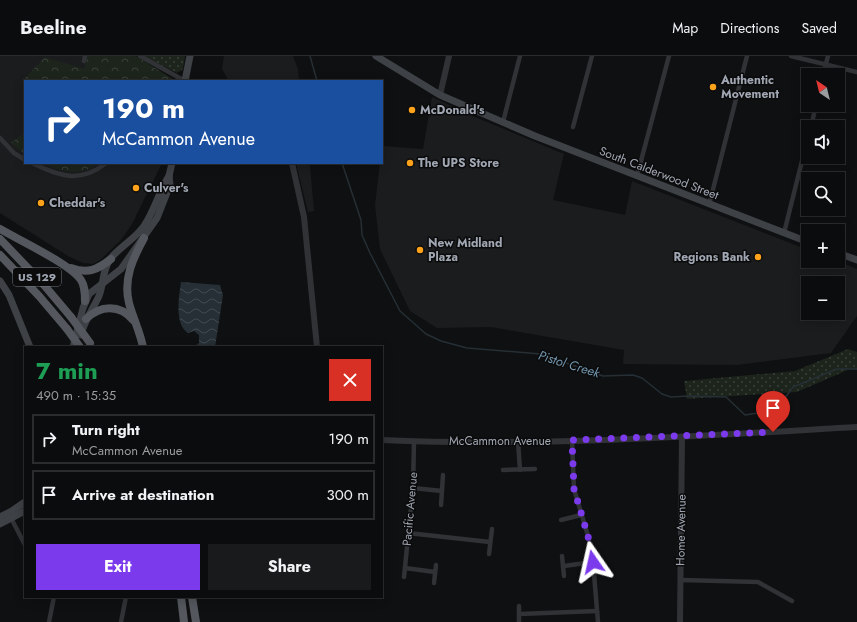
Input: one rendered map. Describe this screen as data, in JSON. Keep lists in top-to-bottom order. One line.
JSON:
{"streets":{"highway":["US 129"],"main road":["South Calderwood Street"],"street":["McCammon Avenue","Pacific Avenue","Home Avenue"]},"crossings":[["McCammon Avenue","Pacific Avenue"],["McCammon Avenue","Home Avenue"]],"water":["Pistol Creek"],"places":["Authentic Movement","McDonald's","The UPS Store","Culver's","Cheddar's","New Midland Plaza","Regions Bank"],"north":"top left","page":{"header":"Beeline","nav":["Map","Directions","Saved"],"map_buttons":["+","−"],"turn":["190 m","McCammon Avenue"],"heading":["7 min","490 m · 15:35"],"list":[{"name":"Turn right","note":"McCammon Avenue","value":"190 m"},{"name":"Arrive at destination","value":"300 m"}],"buttons":["Exit","Share"]}}
